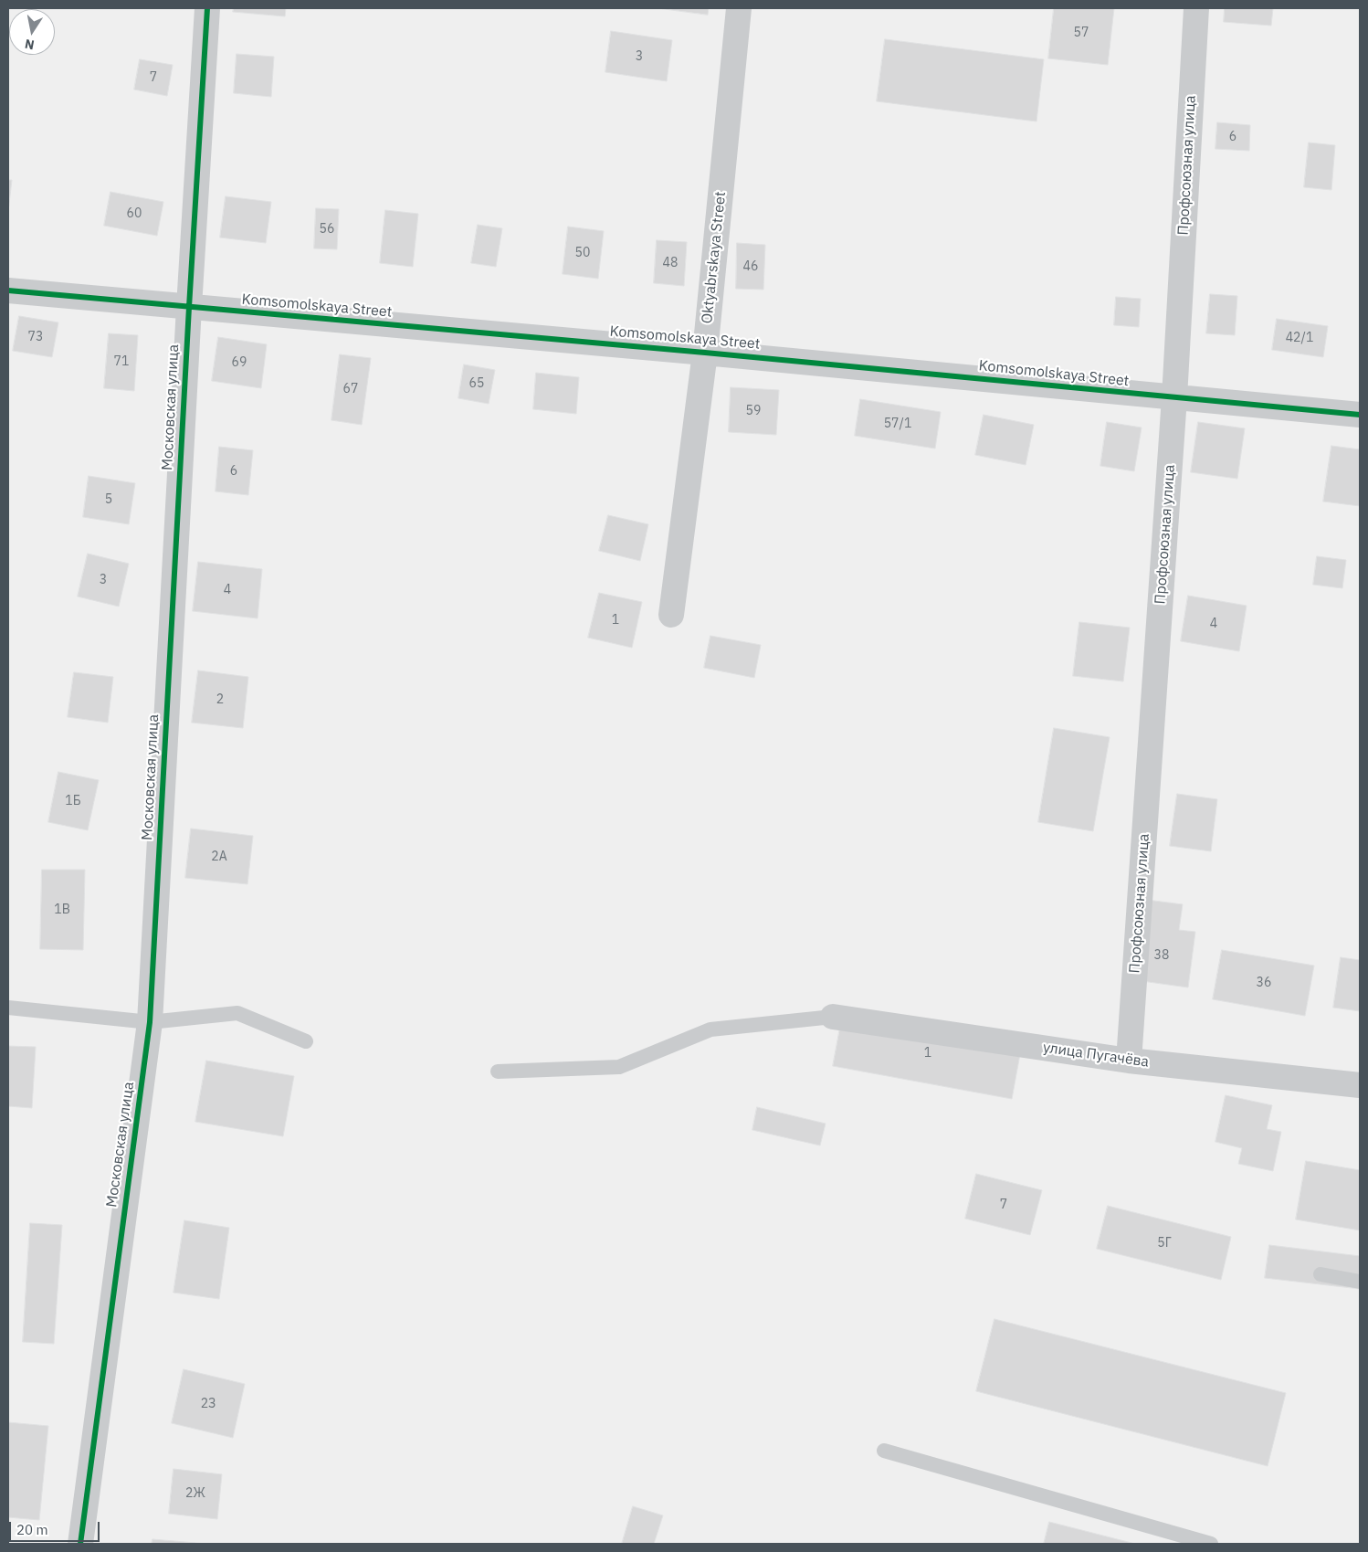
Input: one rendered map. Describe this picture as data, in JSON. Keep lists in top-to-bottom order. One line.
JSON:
{"streets":{"street":["Профсоюзная улица","Oktyabrskaya Street","Komsomolskaya Street","Московская улица","улица Пугачёва"]},"crossings":[["Профсоюзная улица","Komsomolskaya Street"],["Профсоюзная улица","улица Пугачёва"],["Oktyabrskaya Street","Komsomolskaya Street"],["Komsomolskaya Street","Московская улица"]],"house_numbers":["57","3","7","6","60","56","50","48","46","73","42/1","71","69","65","67","59","57/1","6","5","3","4","1","4","2","1Б","2А","1В","38","36","1","7","5Г","2З","2Ж"],"scale_bar":"20 m","north":"bottom"}
